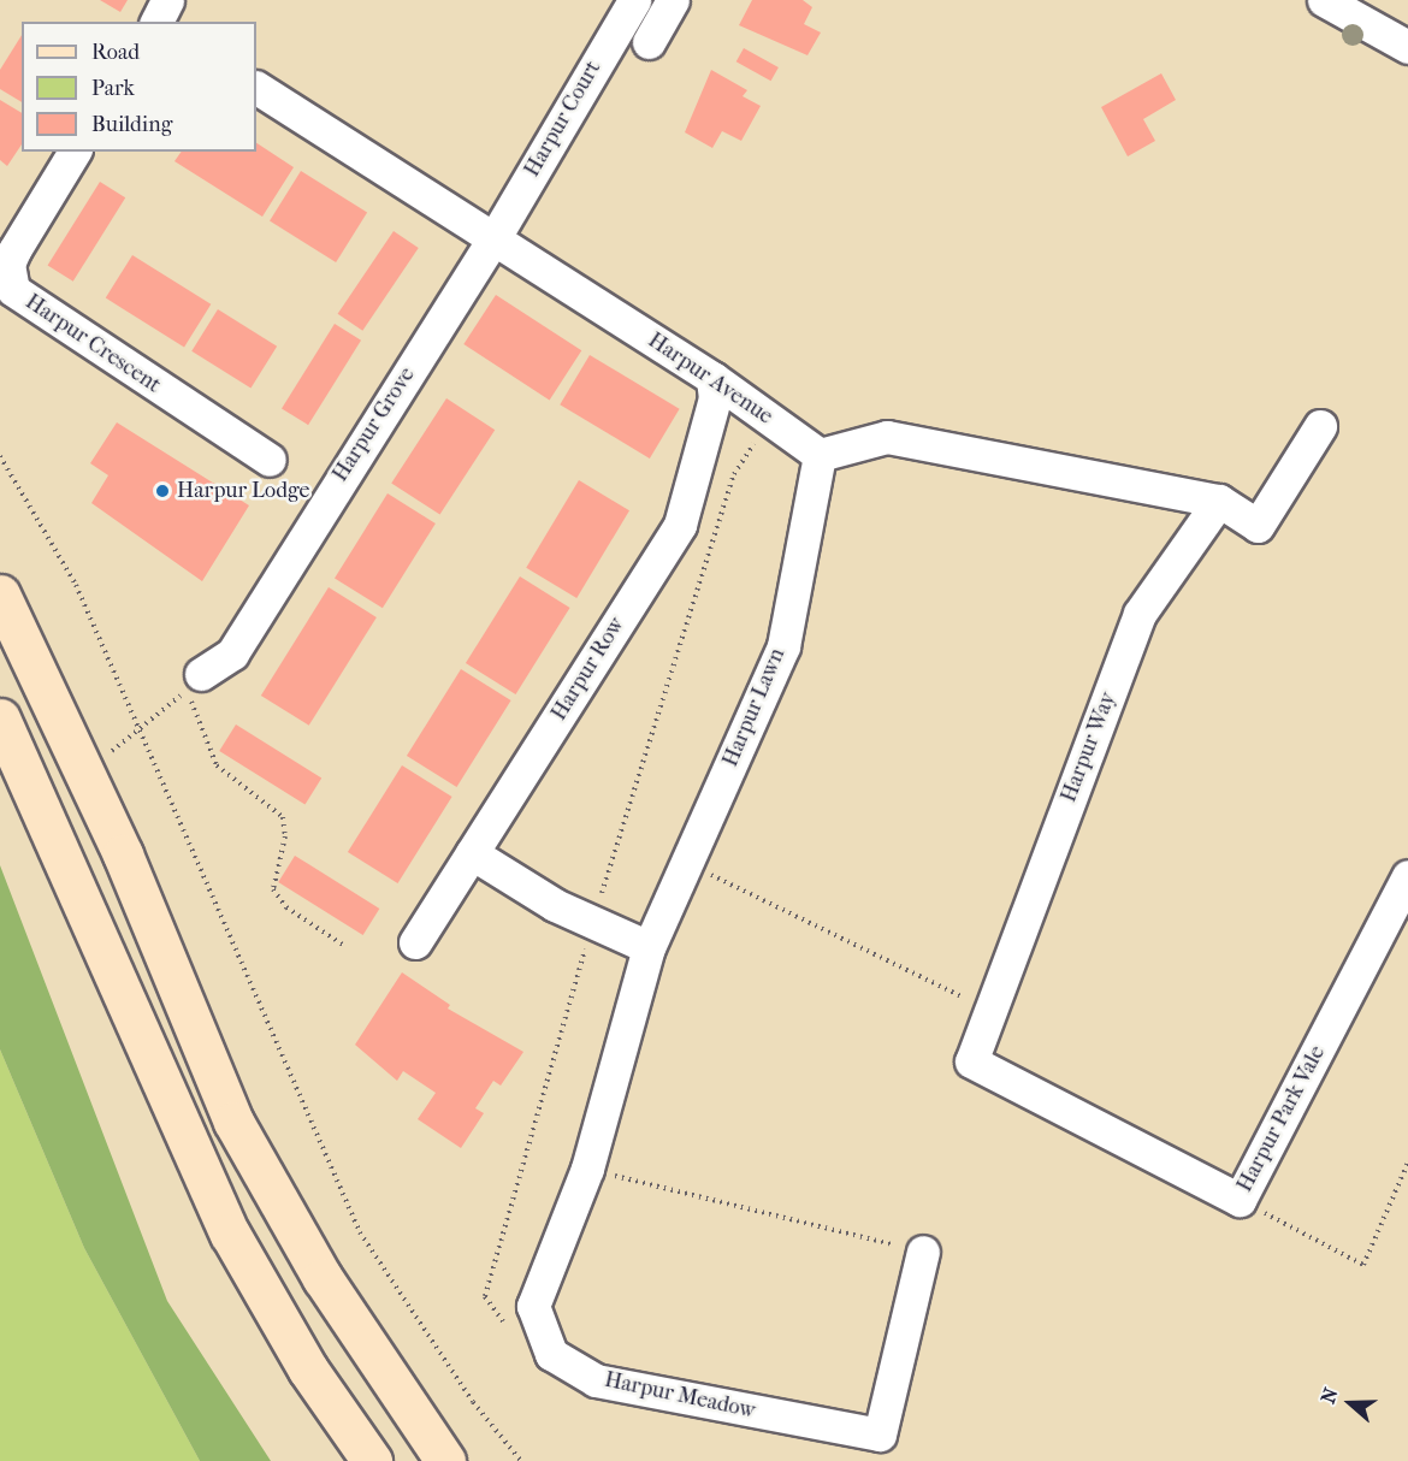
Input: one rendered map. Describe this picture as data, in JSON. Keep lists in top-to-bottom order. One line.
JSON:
{"streets":{"street":["Harpur Court","Harpur Crescent","Harpur Avenue","Harpur Grove","Harpur Row","Harpur Lawn","Harpur Way","Harpur Park Vale","Harpur Meadow"]},"crossings":[["Harpur Court","Harpur Avenue"],["Harpur Court","Harpur Grove"],["Harpur Avenue","Harpur Grove"],["Harpur Avenue","Harpur Row"],["Harpur Avenue","Harpur Lawn"],["Harpur Lawn","Harpur Meadow"],["Harpur Way","Harpur Park Vale"]],"places":["Harpur Lodge"],"legend":["Road","Park","Building"],"north":"left"}
